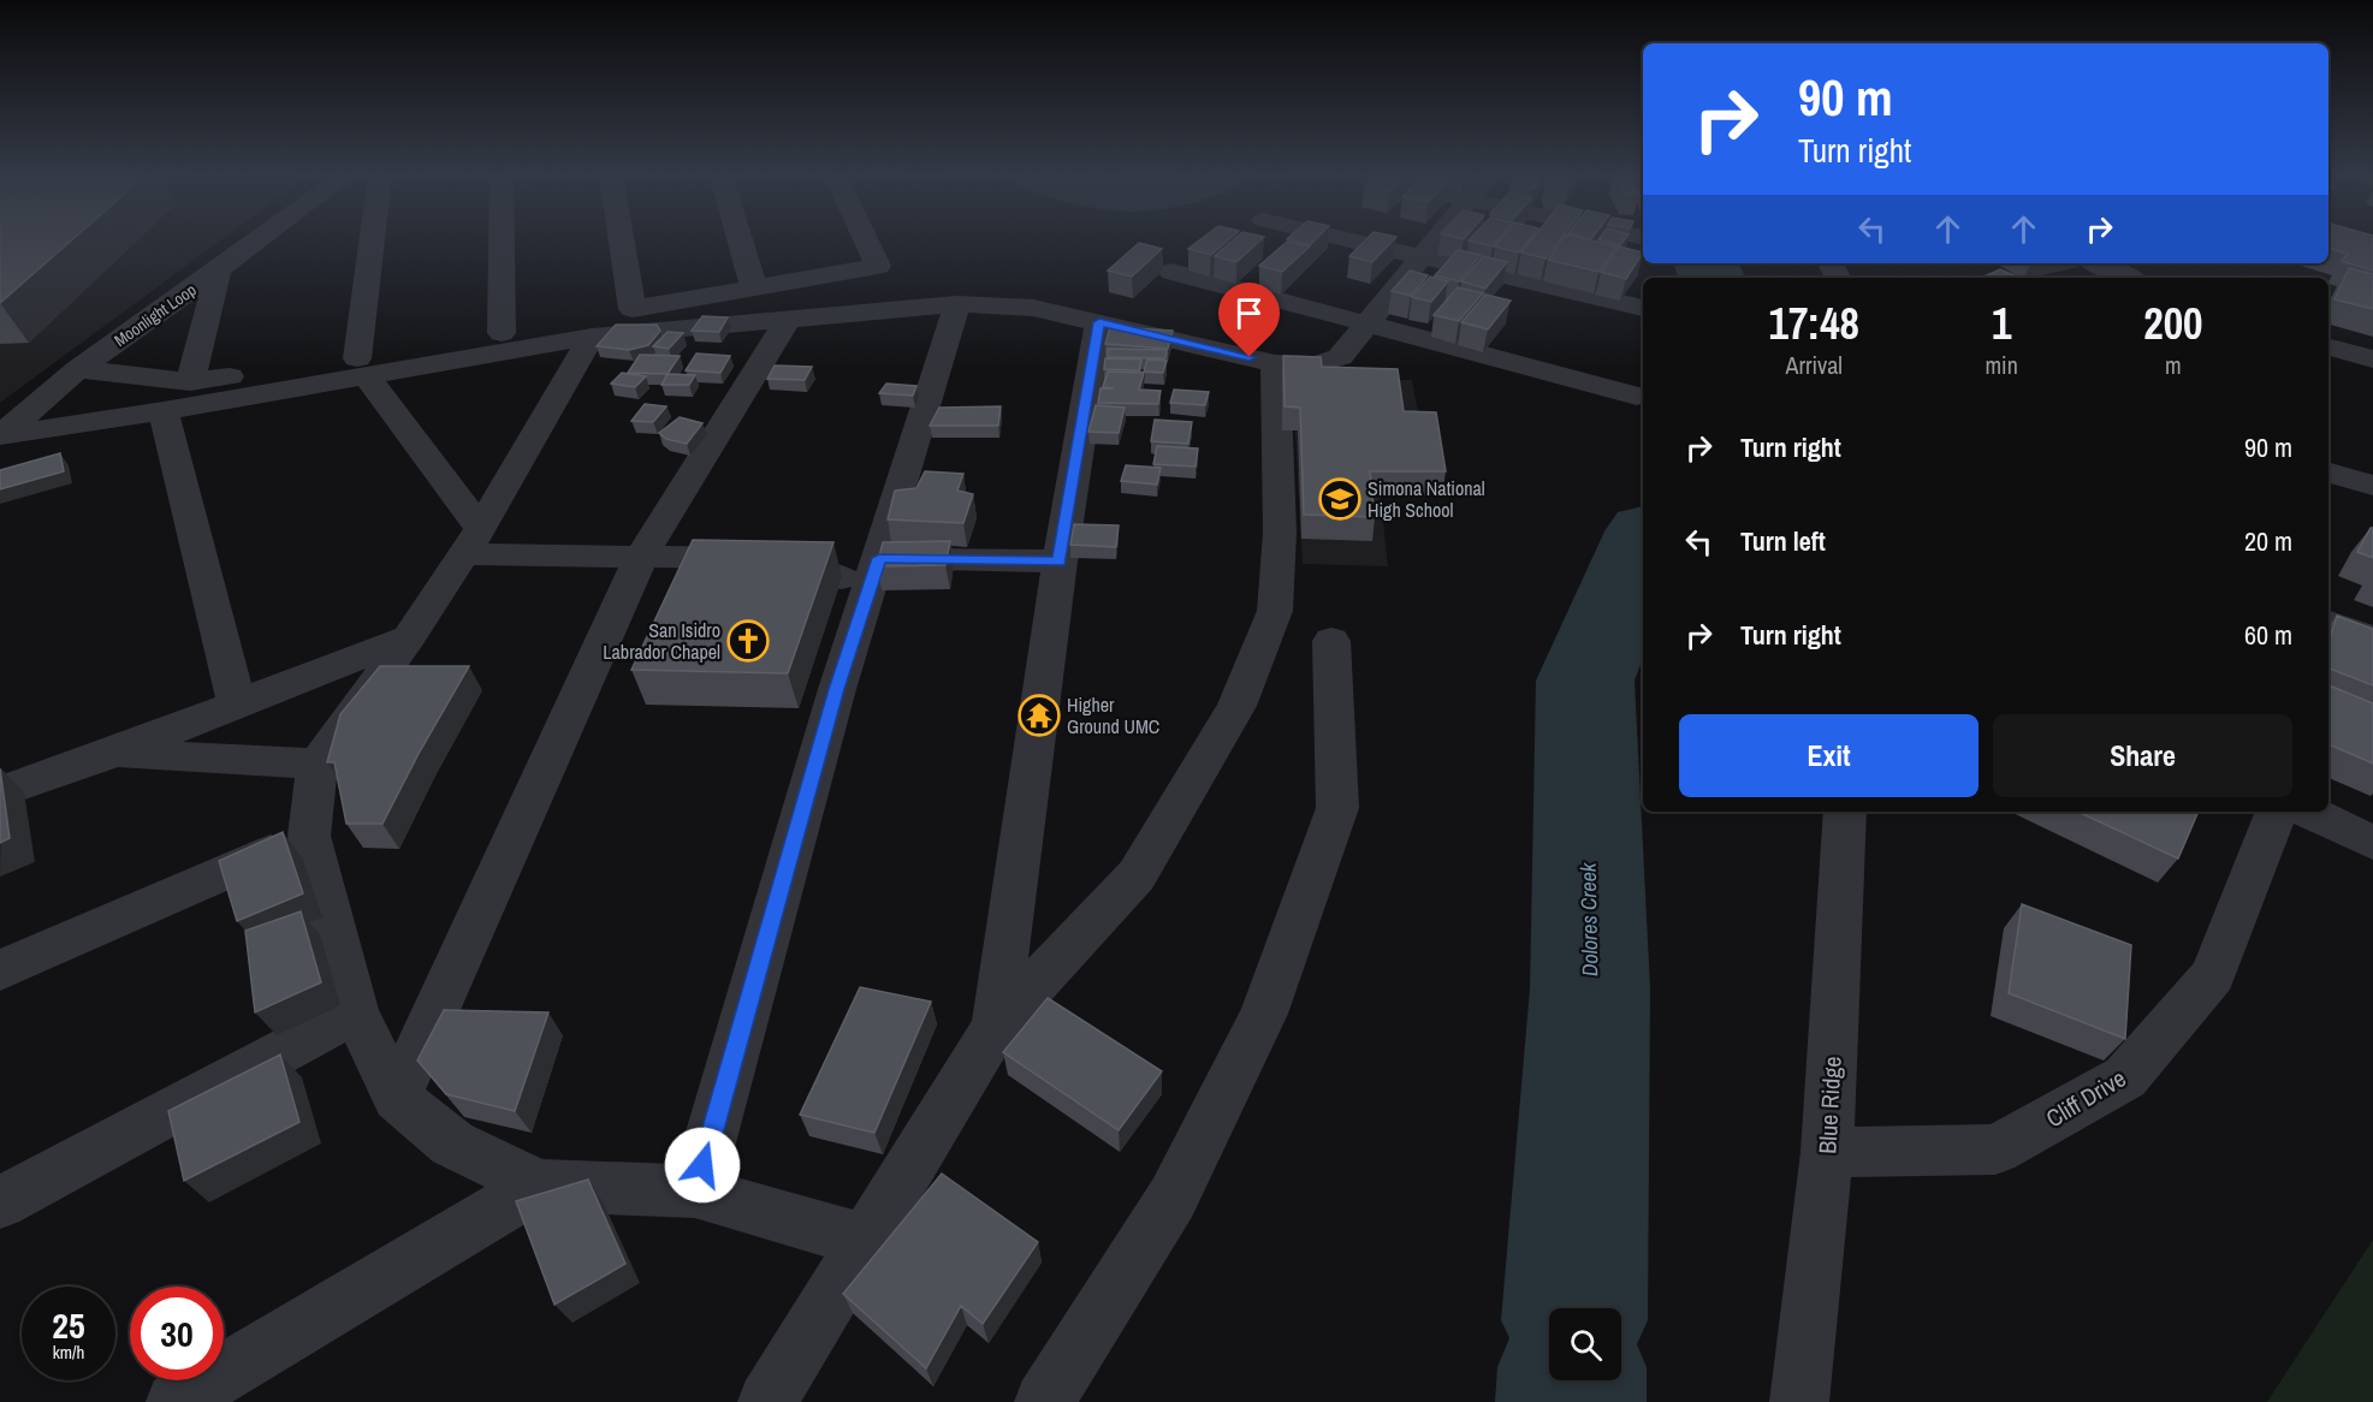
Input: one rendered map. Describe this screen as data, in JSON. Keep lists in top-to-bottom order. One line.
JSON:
{"streets":{"street":["Moonlight Loop","Cliff Drive","Blue Ridge"]},"crossings":[["Cliff Drive","Blue Ridge"]],"water":["Dolores Creek"],"places":{"school or university":["Simona National High School"],"church":["San Isidro Labrador Chapel"],"temple":["Higher Ground UMC"]},"page":{"turn":["90 m","Turn right"],"eta":["17:48","Arrival","1","min","200","m"],"list":[{"name":"Turn right","value":"90 m"},{"name":"Turn left","value":"20 m"},{"name":"Turn right","value":"60 m"}],"buttons":["Exit","Share"],"speed":"25 km/h","limit":"30"}}
